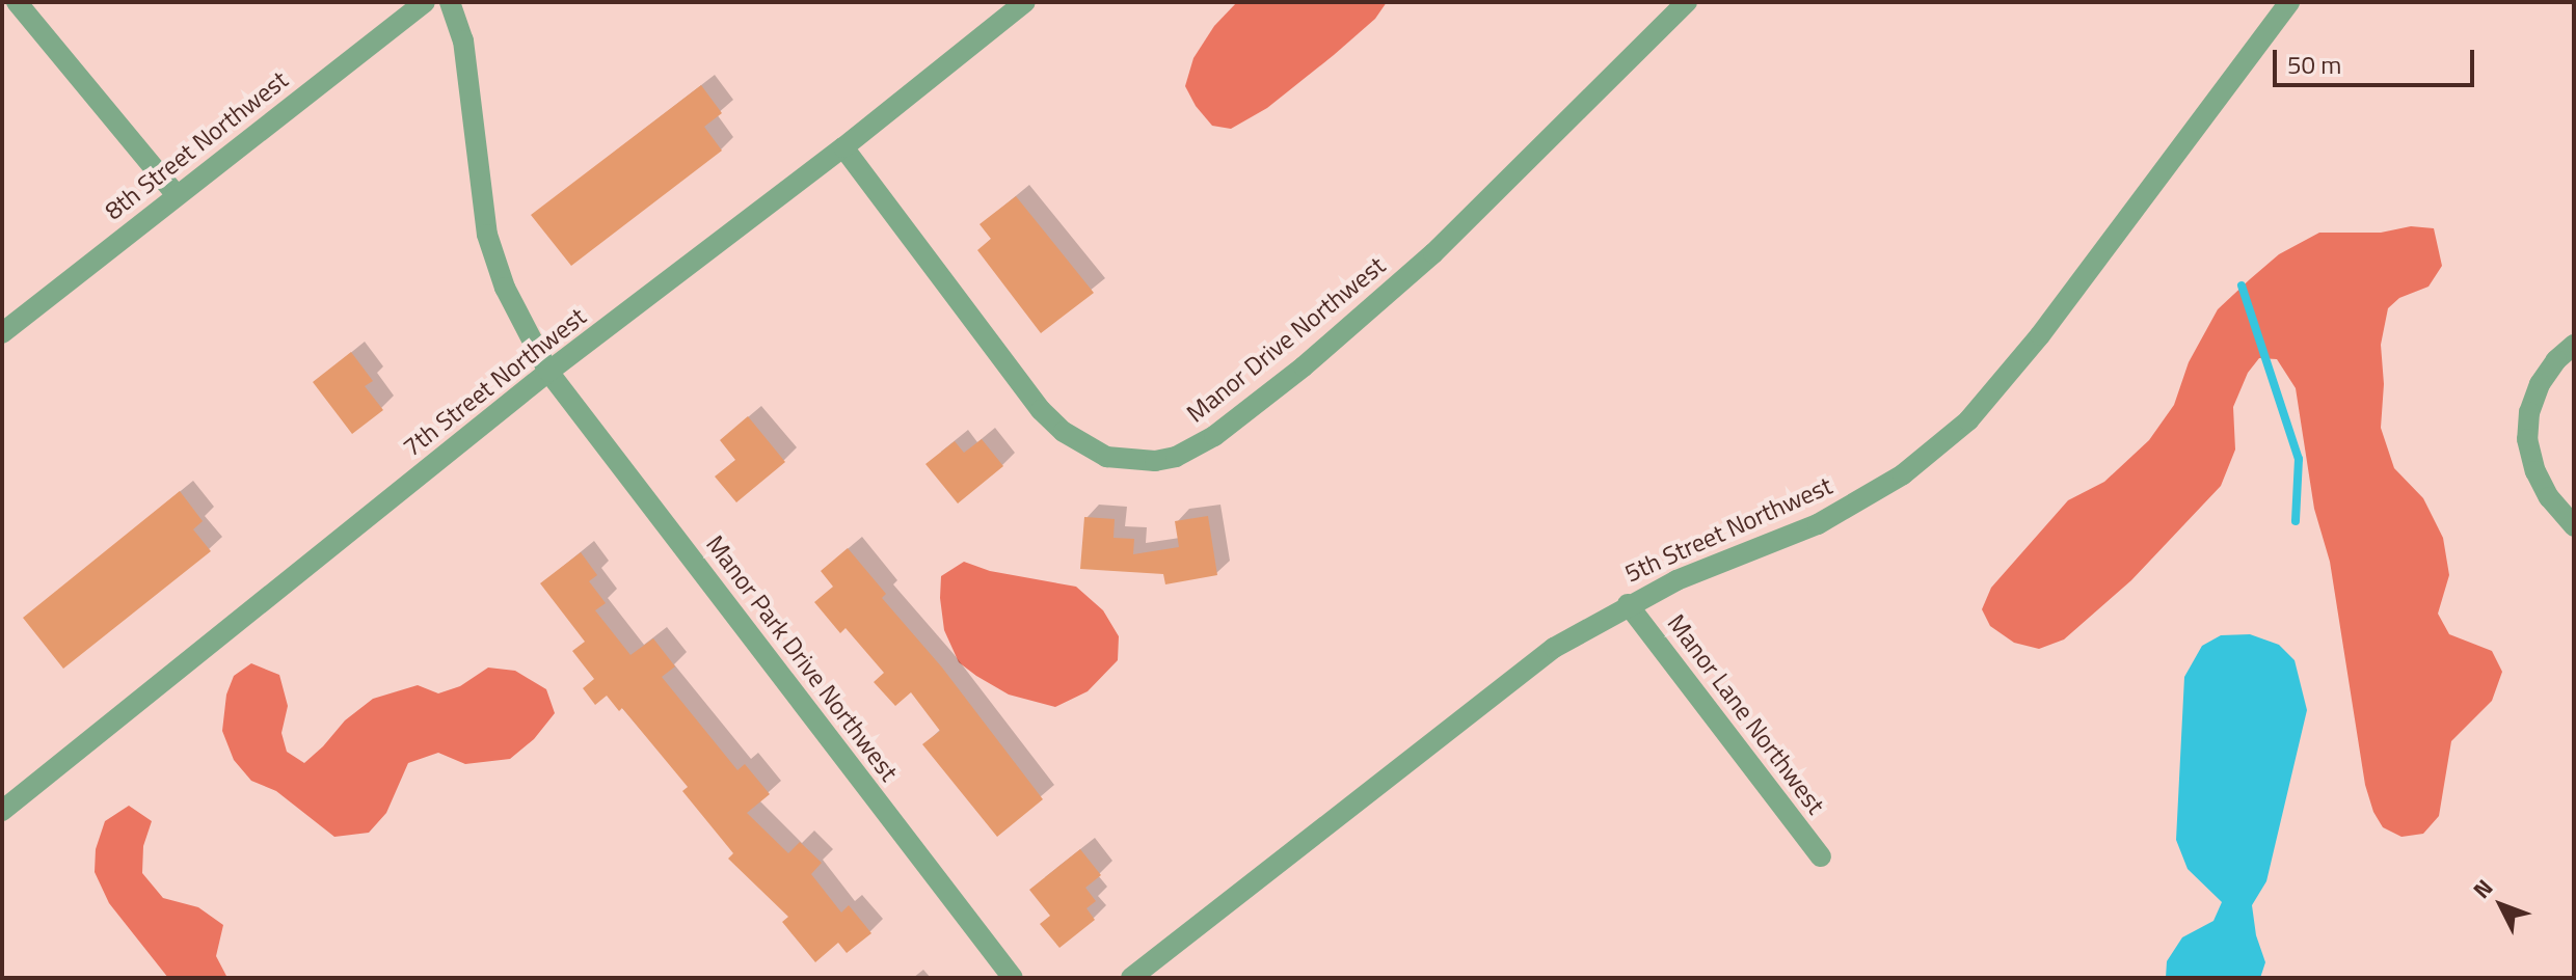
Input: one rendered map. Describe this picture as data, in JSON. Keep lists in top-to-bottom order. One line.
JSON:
{"streets":{"street":["8th Street Northwest","Manor Drive Northwest","7th Street Northwest","5th Street Northwest","Manor Park Drive Northwest","Manor Lane Northwest"]},"crossings":[["Manor Drive Northwest","7th Street Northwest"],["7th Street Northwest","Manor Park Drive Northwest"],["5th Street Northwest","Manor Lane Northwest"]],"scale_bar":"50 m","north":"top left"}
